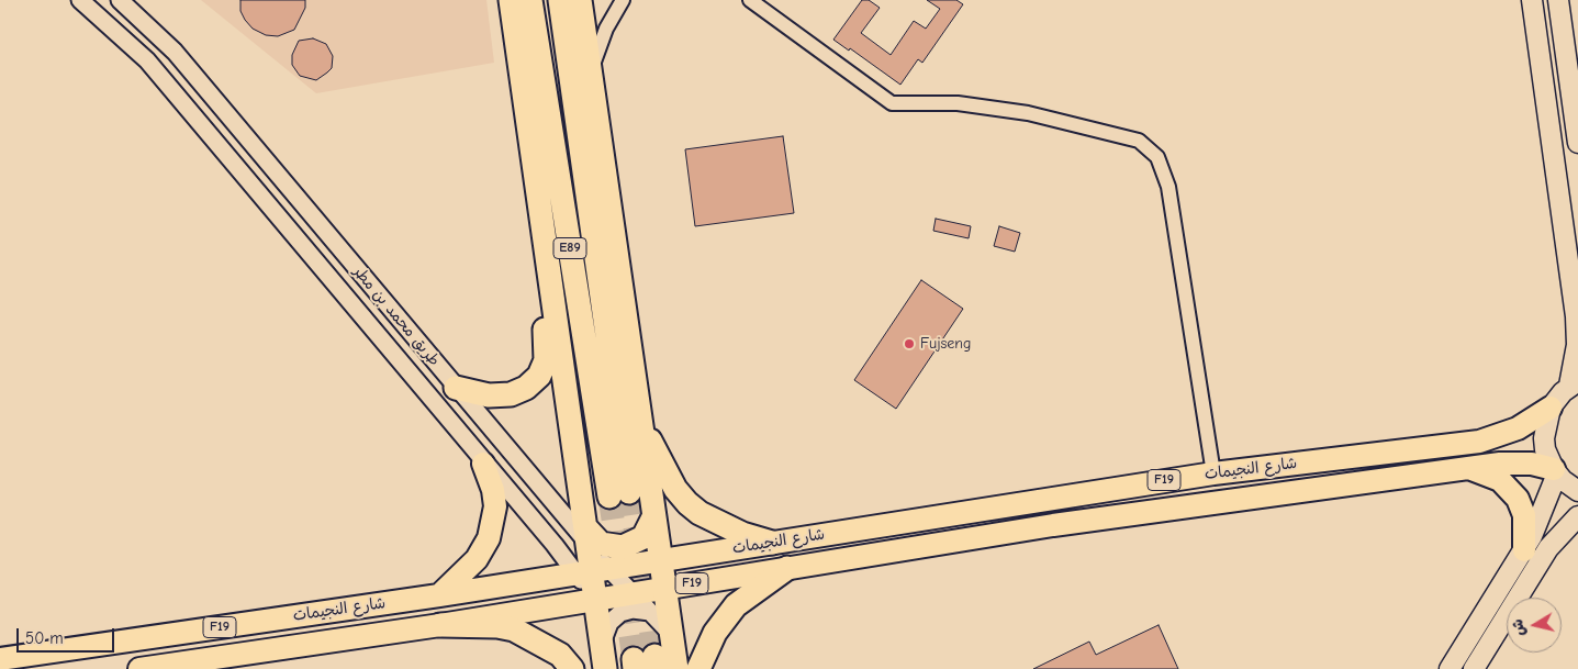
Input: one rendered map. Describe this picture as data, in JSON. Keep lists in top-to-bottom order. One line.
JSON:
{"streets":{"highway":["E89"],"main road":["شارع النجيمات","F19"],"street":["طريق محمد بن مطر"]},"crossings":[["طريق محمد بن مطر","شارع النجيمات"]],"places":["Fujseng"],"scale_bar":"50 m","north":"left"}
